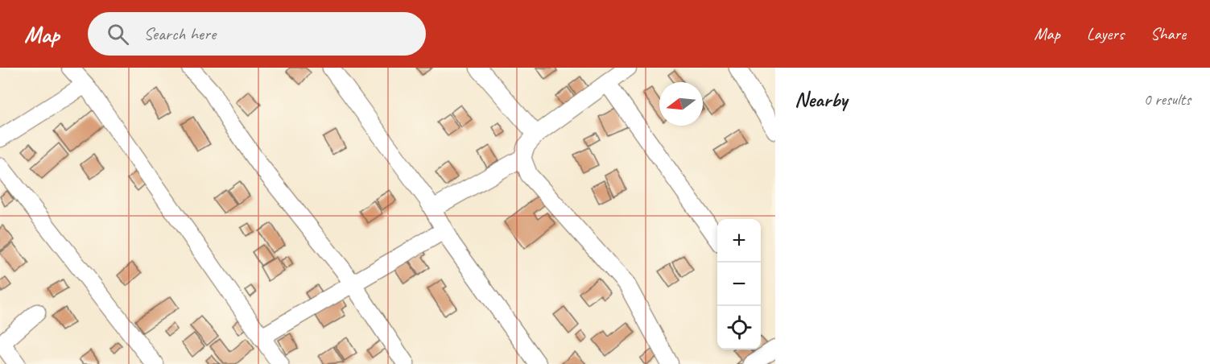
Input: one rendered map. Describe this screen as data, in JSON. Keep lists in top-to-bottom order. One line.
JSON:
{"north":"left","page":{"header":"Map","search":"Search here","nav":["Map","Layers","Share"],"heading":["Nearby","0 results"],"map_buttons":["+","−"]}}
